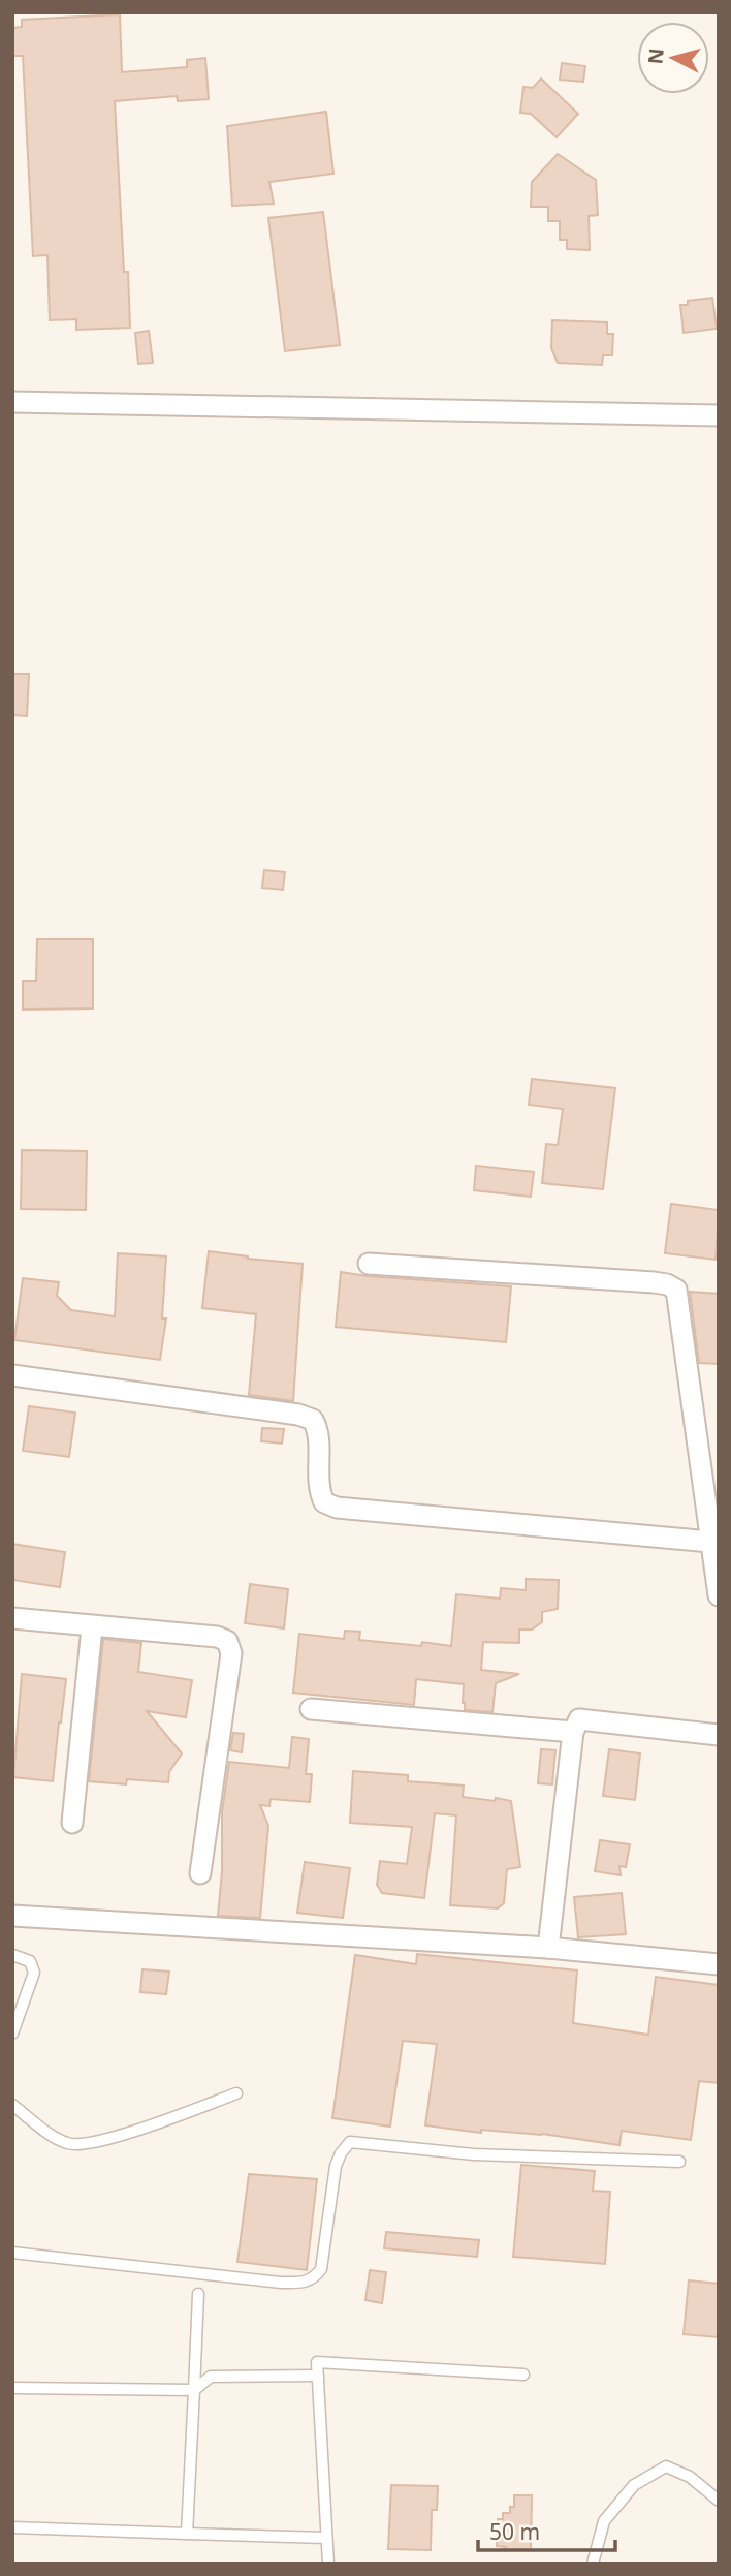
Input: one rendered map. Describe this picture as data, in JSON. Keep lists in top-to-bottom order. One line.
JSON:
{"scale_bar":"50 m","north":"left"}
